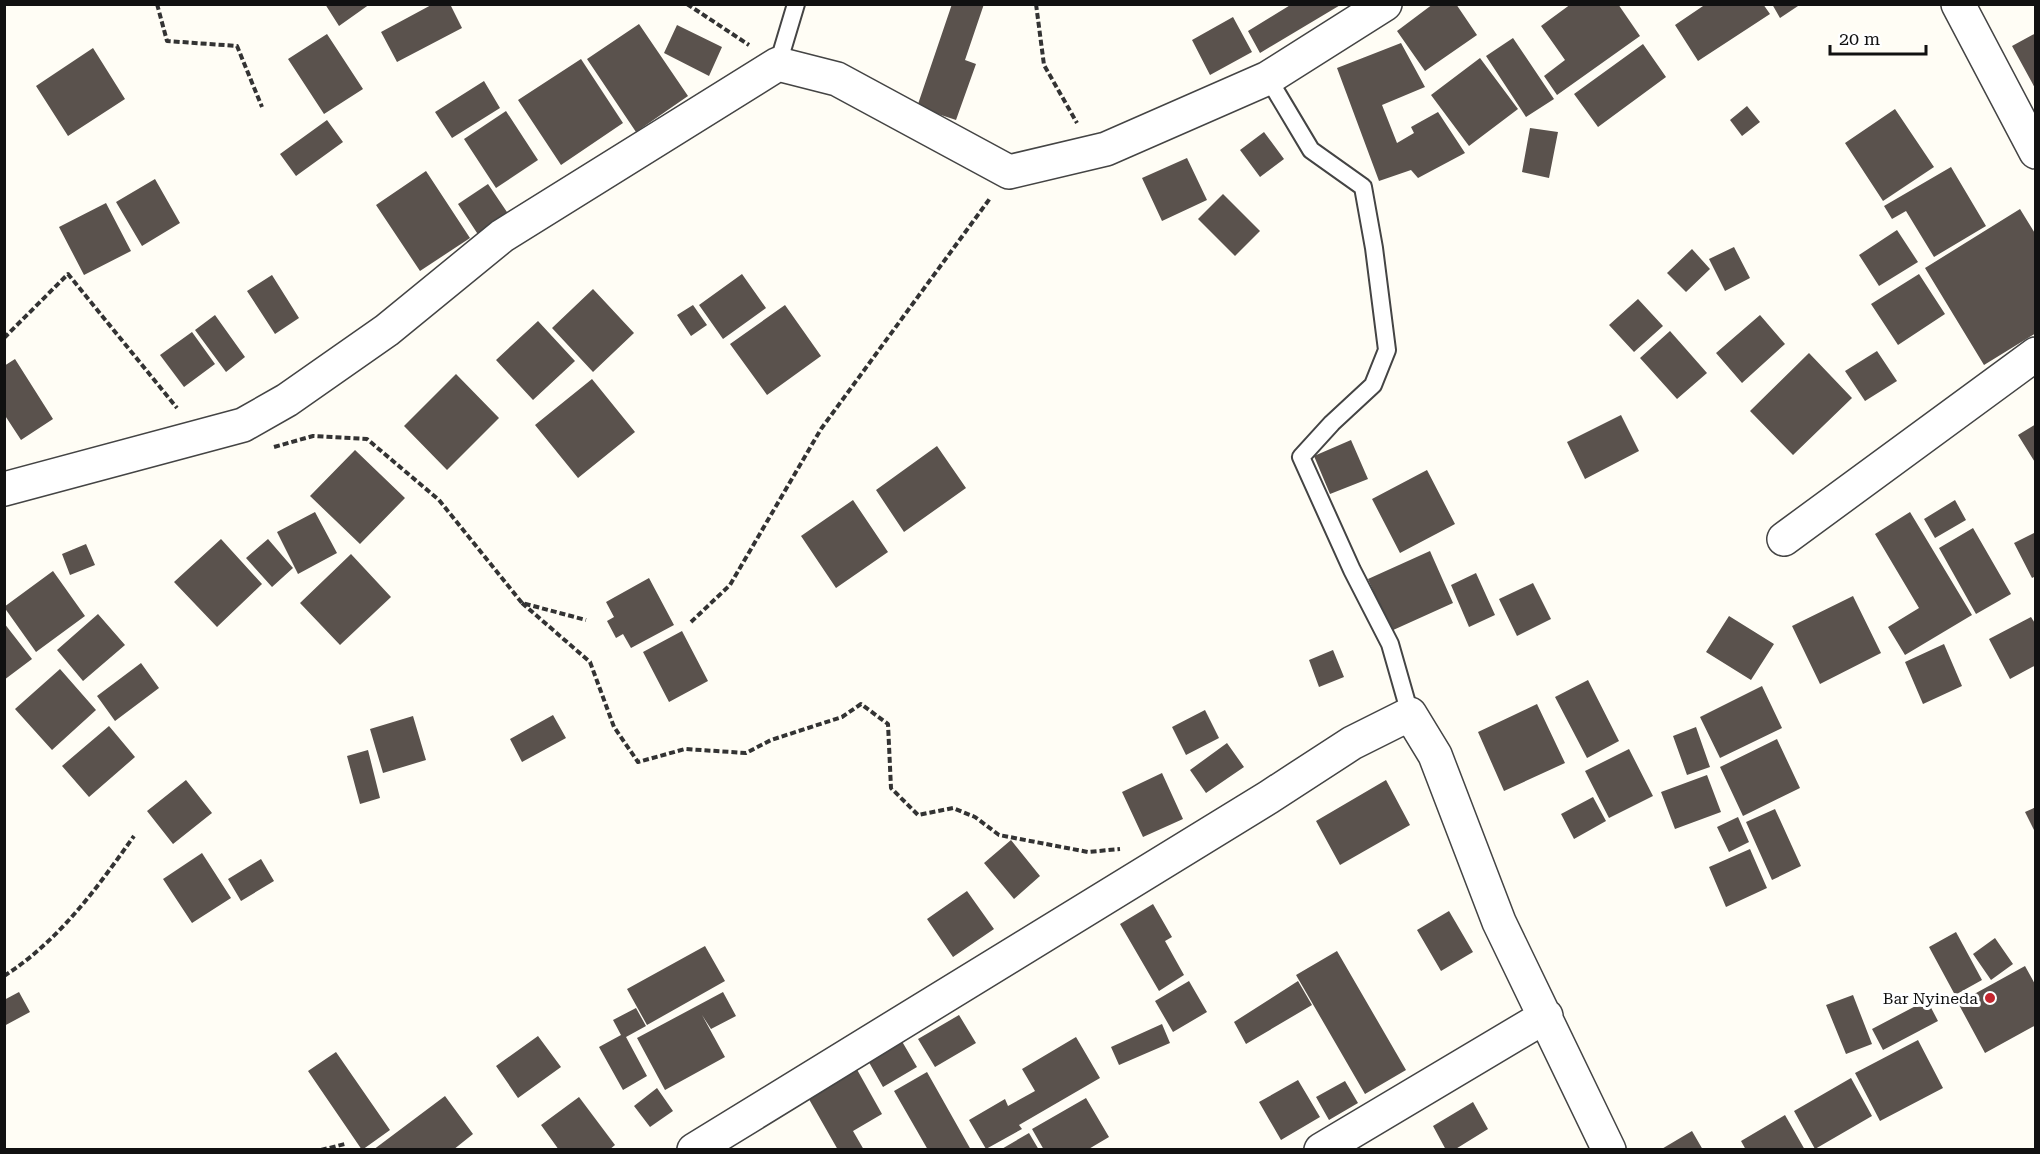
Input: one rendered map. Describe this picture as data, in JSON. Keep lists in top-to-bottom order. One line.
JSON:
{"places":["Bar Nyineda"],"scale_bar":"20 m"}
